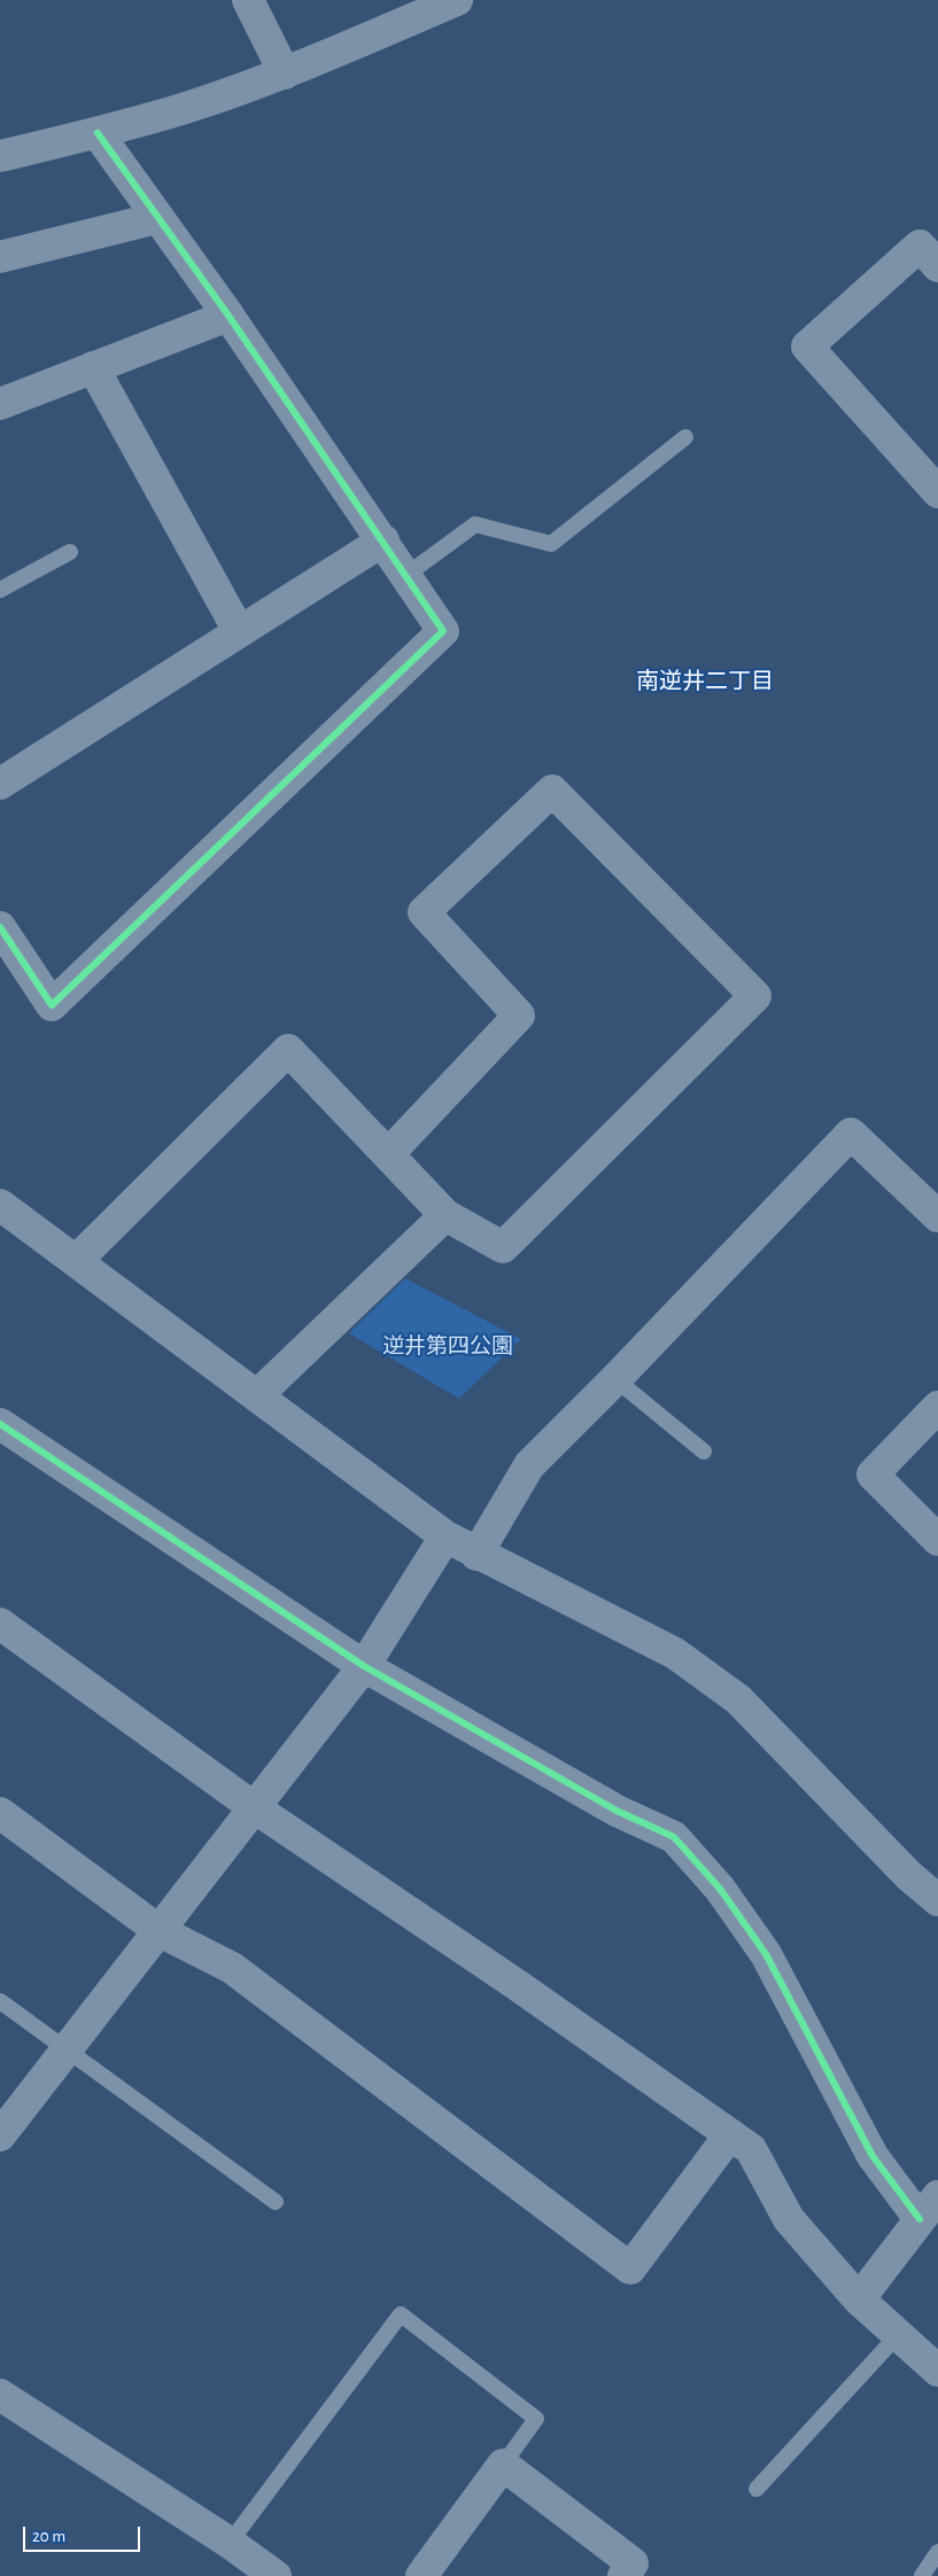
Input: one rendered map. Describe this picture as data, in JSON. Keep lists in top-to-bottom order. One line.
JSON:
{"districts":["南逆井二丁目"],"parks":["逆井第四公園"],"scale_bar":"20 m"}
